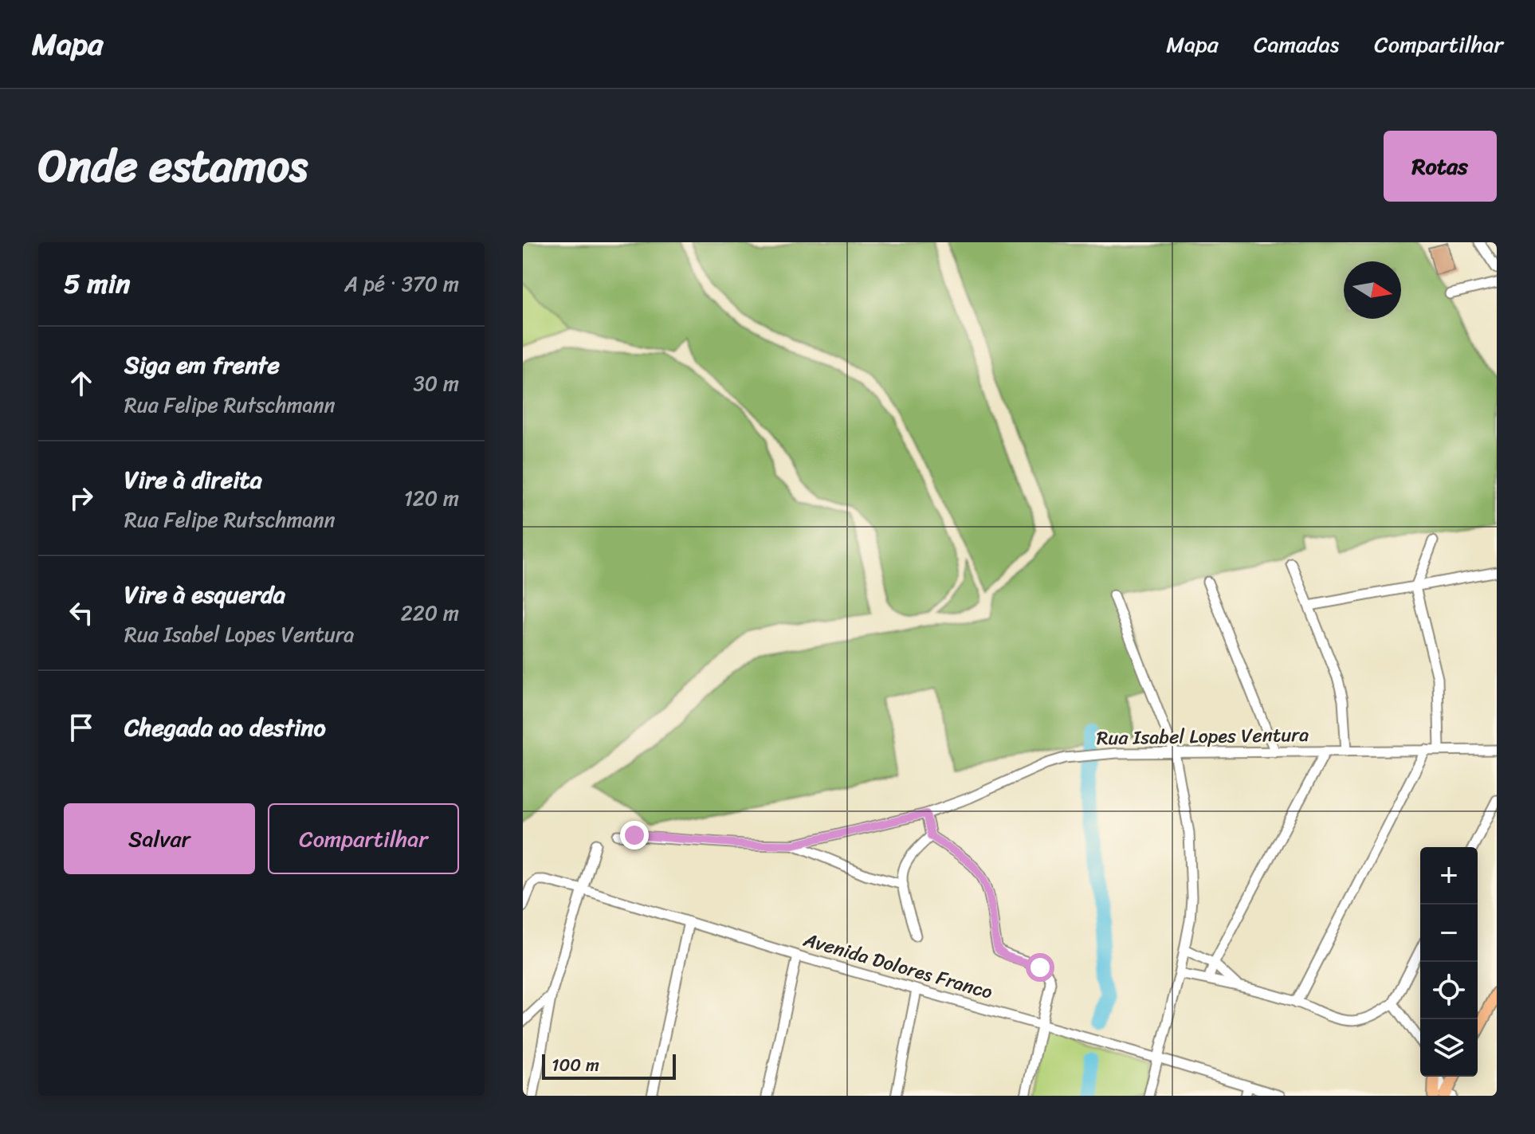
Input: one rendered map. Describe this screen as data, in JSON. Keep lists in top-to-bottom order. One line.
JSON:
{"streets":{"street":["Rua Isabel Lopes Ventura","Avenida Dolores Franco"]},"scale_bar":"100 m","north":"right","page":{"header":"Mapa","nav":["Mapa","Camadas","Compartilhar"],"title":"Onde estamos","buttons":["Rotas",["Salvar","Compartilhar"]],"heading":["5 min","A pé · 370 m"],"list":[["Siga em frente","Rua Felipe Rutschmann","30 m"],["Vire à direita","Rua Felipe Rutschmann","120 m"],["Vire à esquerda","Rua Isabel Lopes Ventura","220 m"],"Chegada ao destino"],"map_buttons":["+","−"],"scale":"100 m"}}
